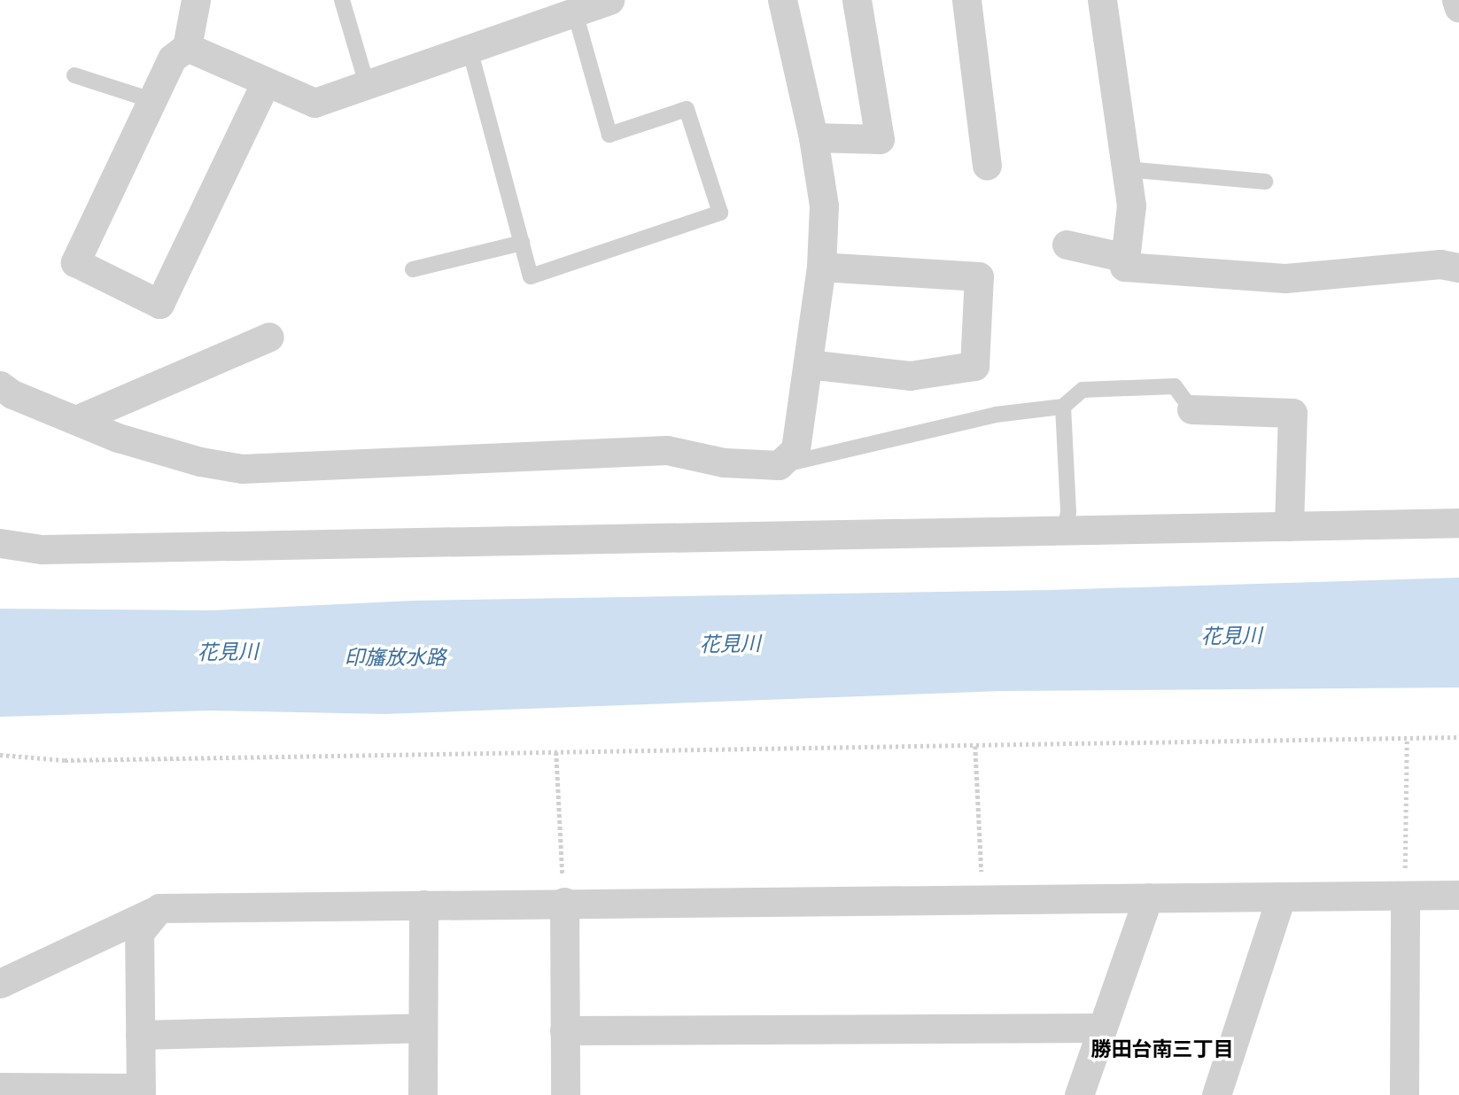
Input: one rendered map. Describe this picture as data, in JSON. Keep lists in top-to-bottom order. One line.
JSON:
{"districts":["勝田台南三丁目"],"water":["花見川","印旛放水路"]}
